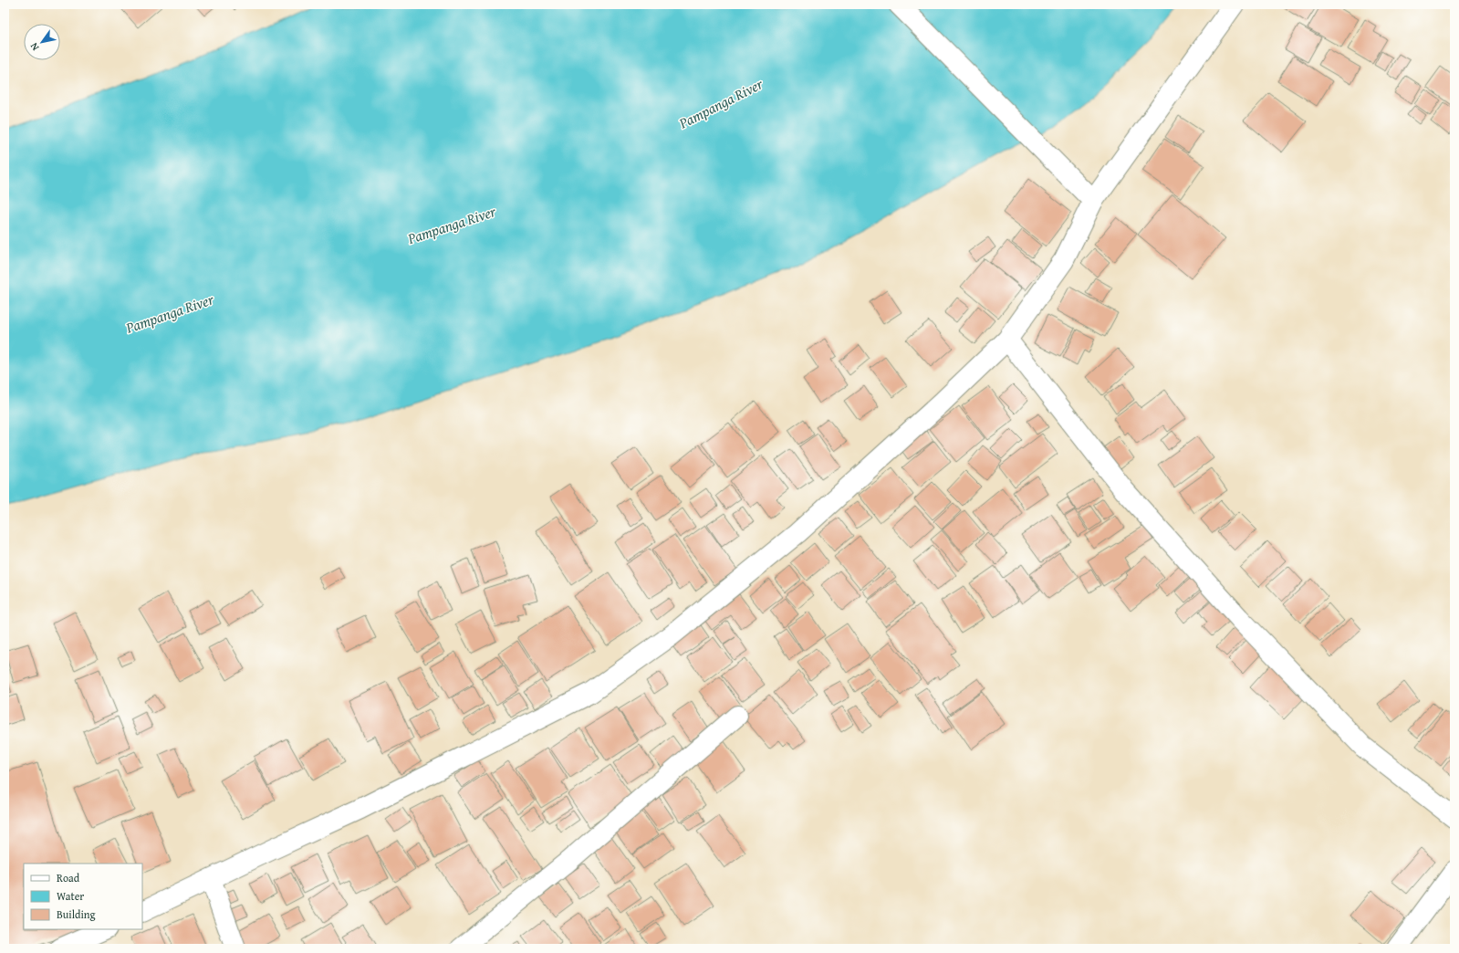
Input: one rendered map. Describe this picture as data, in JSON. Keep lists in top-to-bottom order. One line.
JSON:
{"water":["Pampanga River"],"legend":["Road","Water","Building"],"north":"bottom left"}
